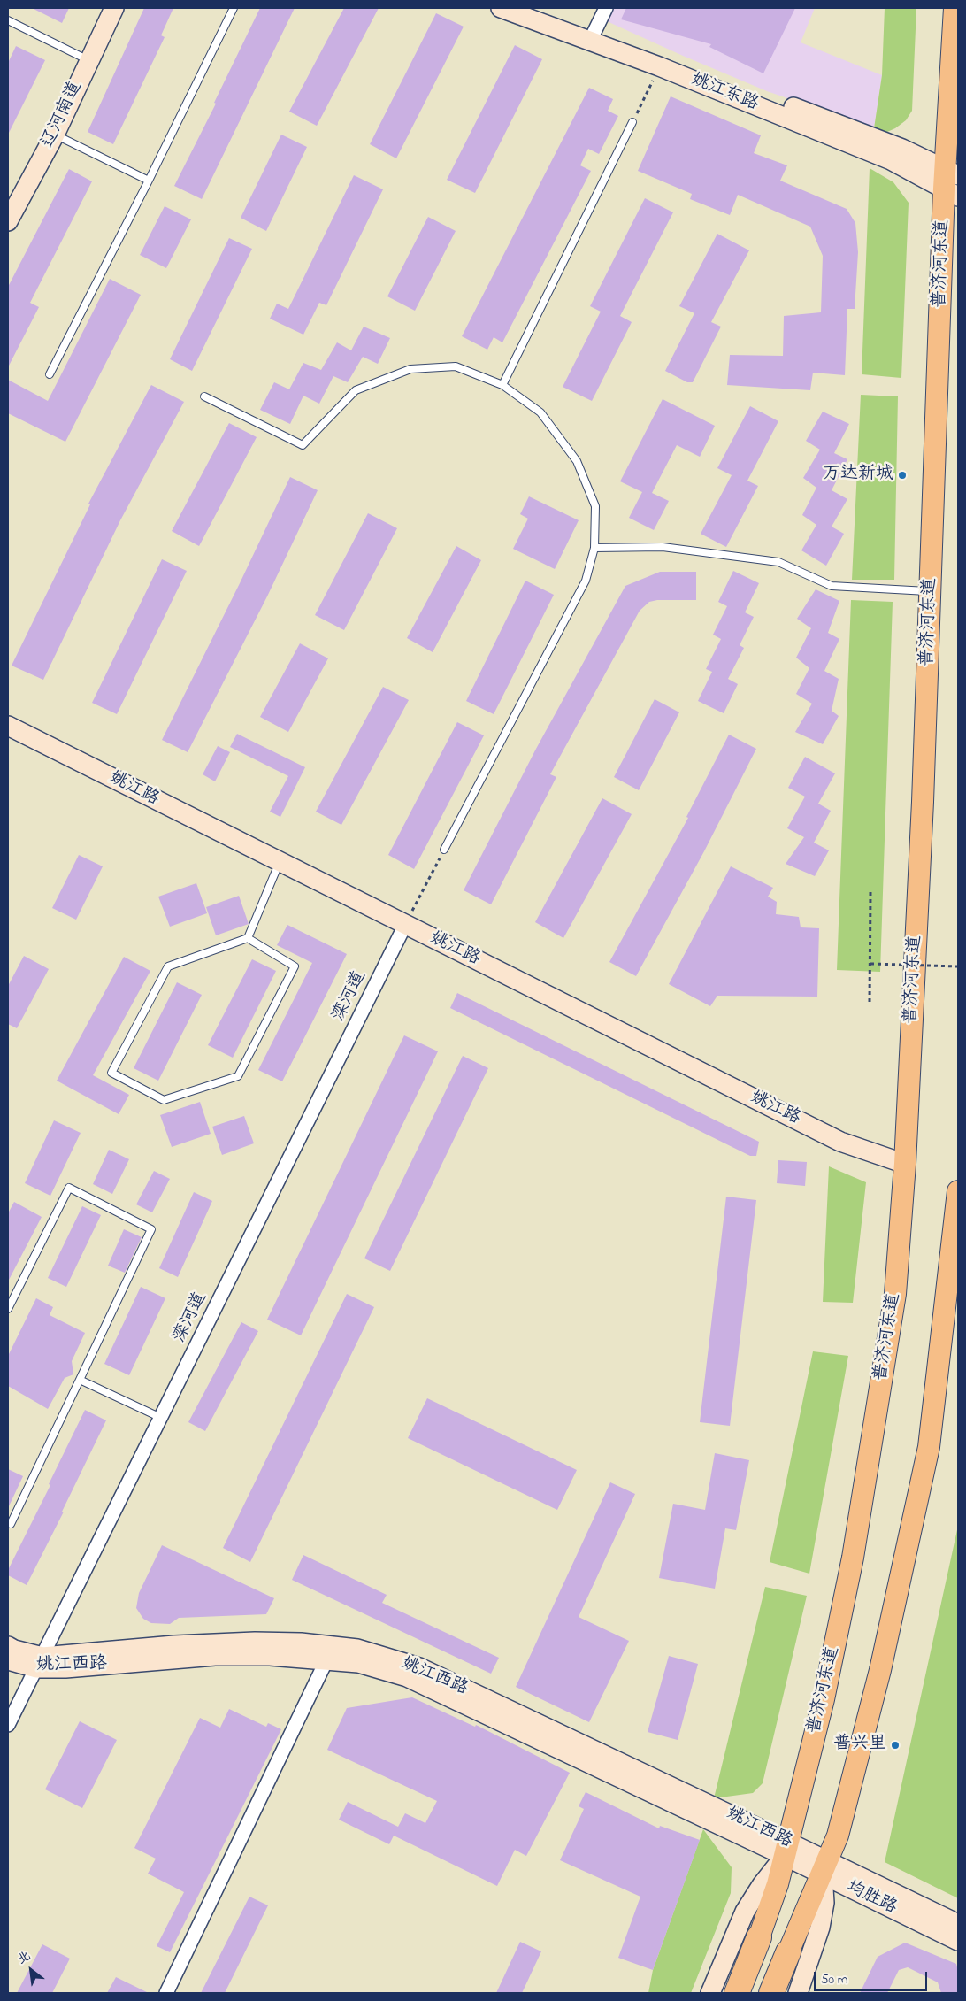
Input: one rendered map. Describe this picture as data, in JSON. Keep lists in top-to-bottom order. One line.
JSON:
{"streets":{"main road":["普济河东道"],"street":["姚江东路","辽河南道","姚江路","滦河道","姚江西路","均胜路"]},"crossings":[["姚江东路","普济河东道"],["普济河东道","姚江路"],["普济河东道","姚江西路"],["普济河东道","均胜路"],["姚江路","滦河道"],["滦河道","姚江西路"],["姚江西路","均胜路"]],"places":["万达新城","普兴里"],"scale_bar":"50 m","north":"top left"}
